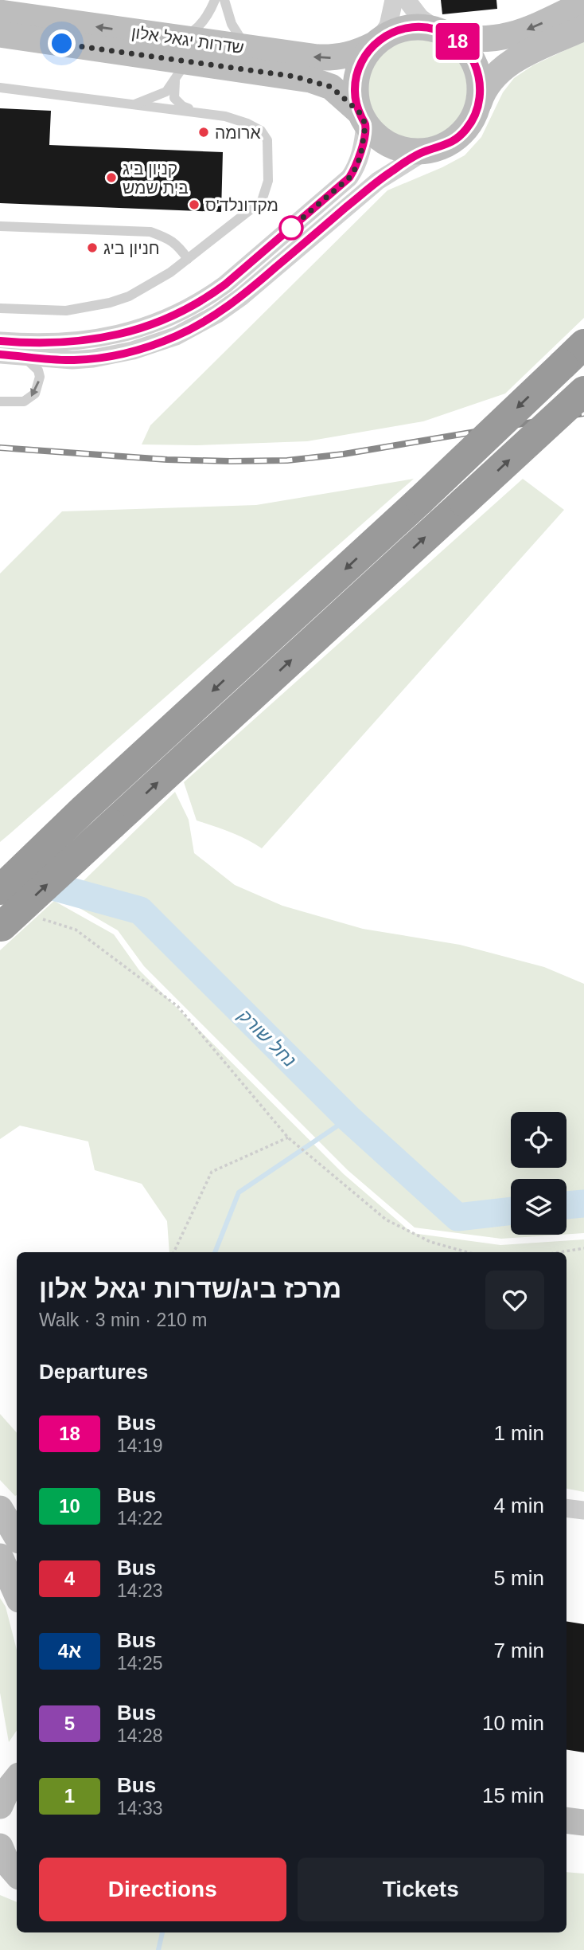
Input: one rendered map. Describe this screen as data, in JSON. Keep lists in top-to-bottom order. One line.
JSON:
{"streets":{"main road":["שדרות יגאל אלון"]},"water":["נחל שורק"],"places":["ארומה","קניון ביג בית שמש","מקדונלד'ס","חניון ביג"],"lines":["bus line 18"],"page":{"on_map":"18","heading":[["מרכז ביג/שדרות יגאל אלון","Walk · 3 min · 210 m"],"Departures"],"list":[{"mark":"18","name":"Bus","note":"14:19","value":"1 min"},{"mark":"10","name":"Bus","note":"14:22","value":"4 min"},{"mark":"4","name":"Bus","note":"14:23","value":"5 min"},{"mark":"4א","name":"Bus","note":"14:25","value":"7 min"},{"mark":"5","name":"Bus","note":"14:28","value":"10 min"},{"mark":"1","name":"Bus","note":"14:33","value":"15 min"}],"buttons":["Directions","Tickets"]}}
